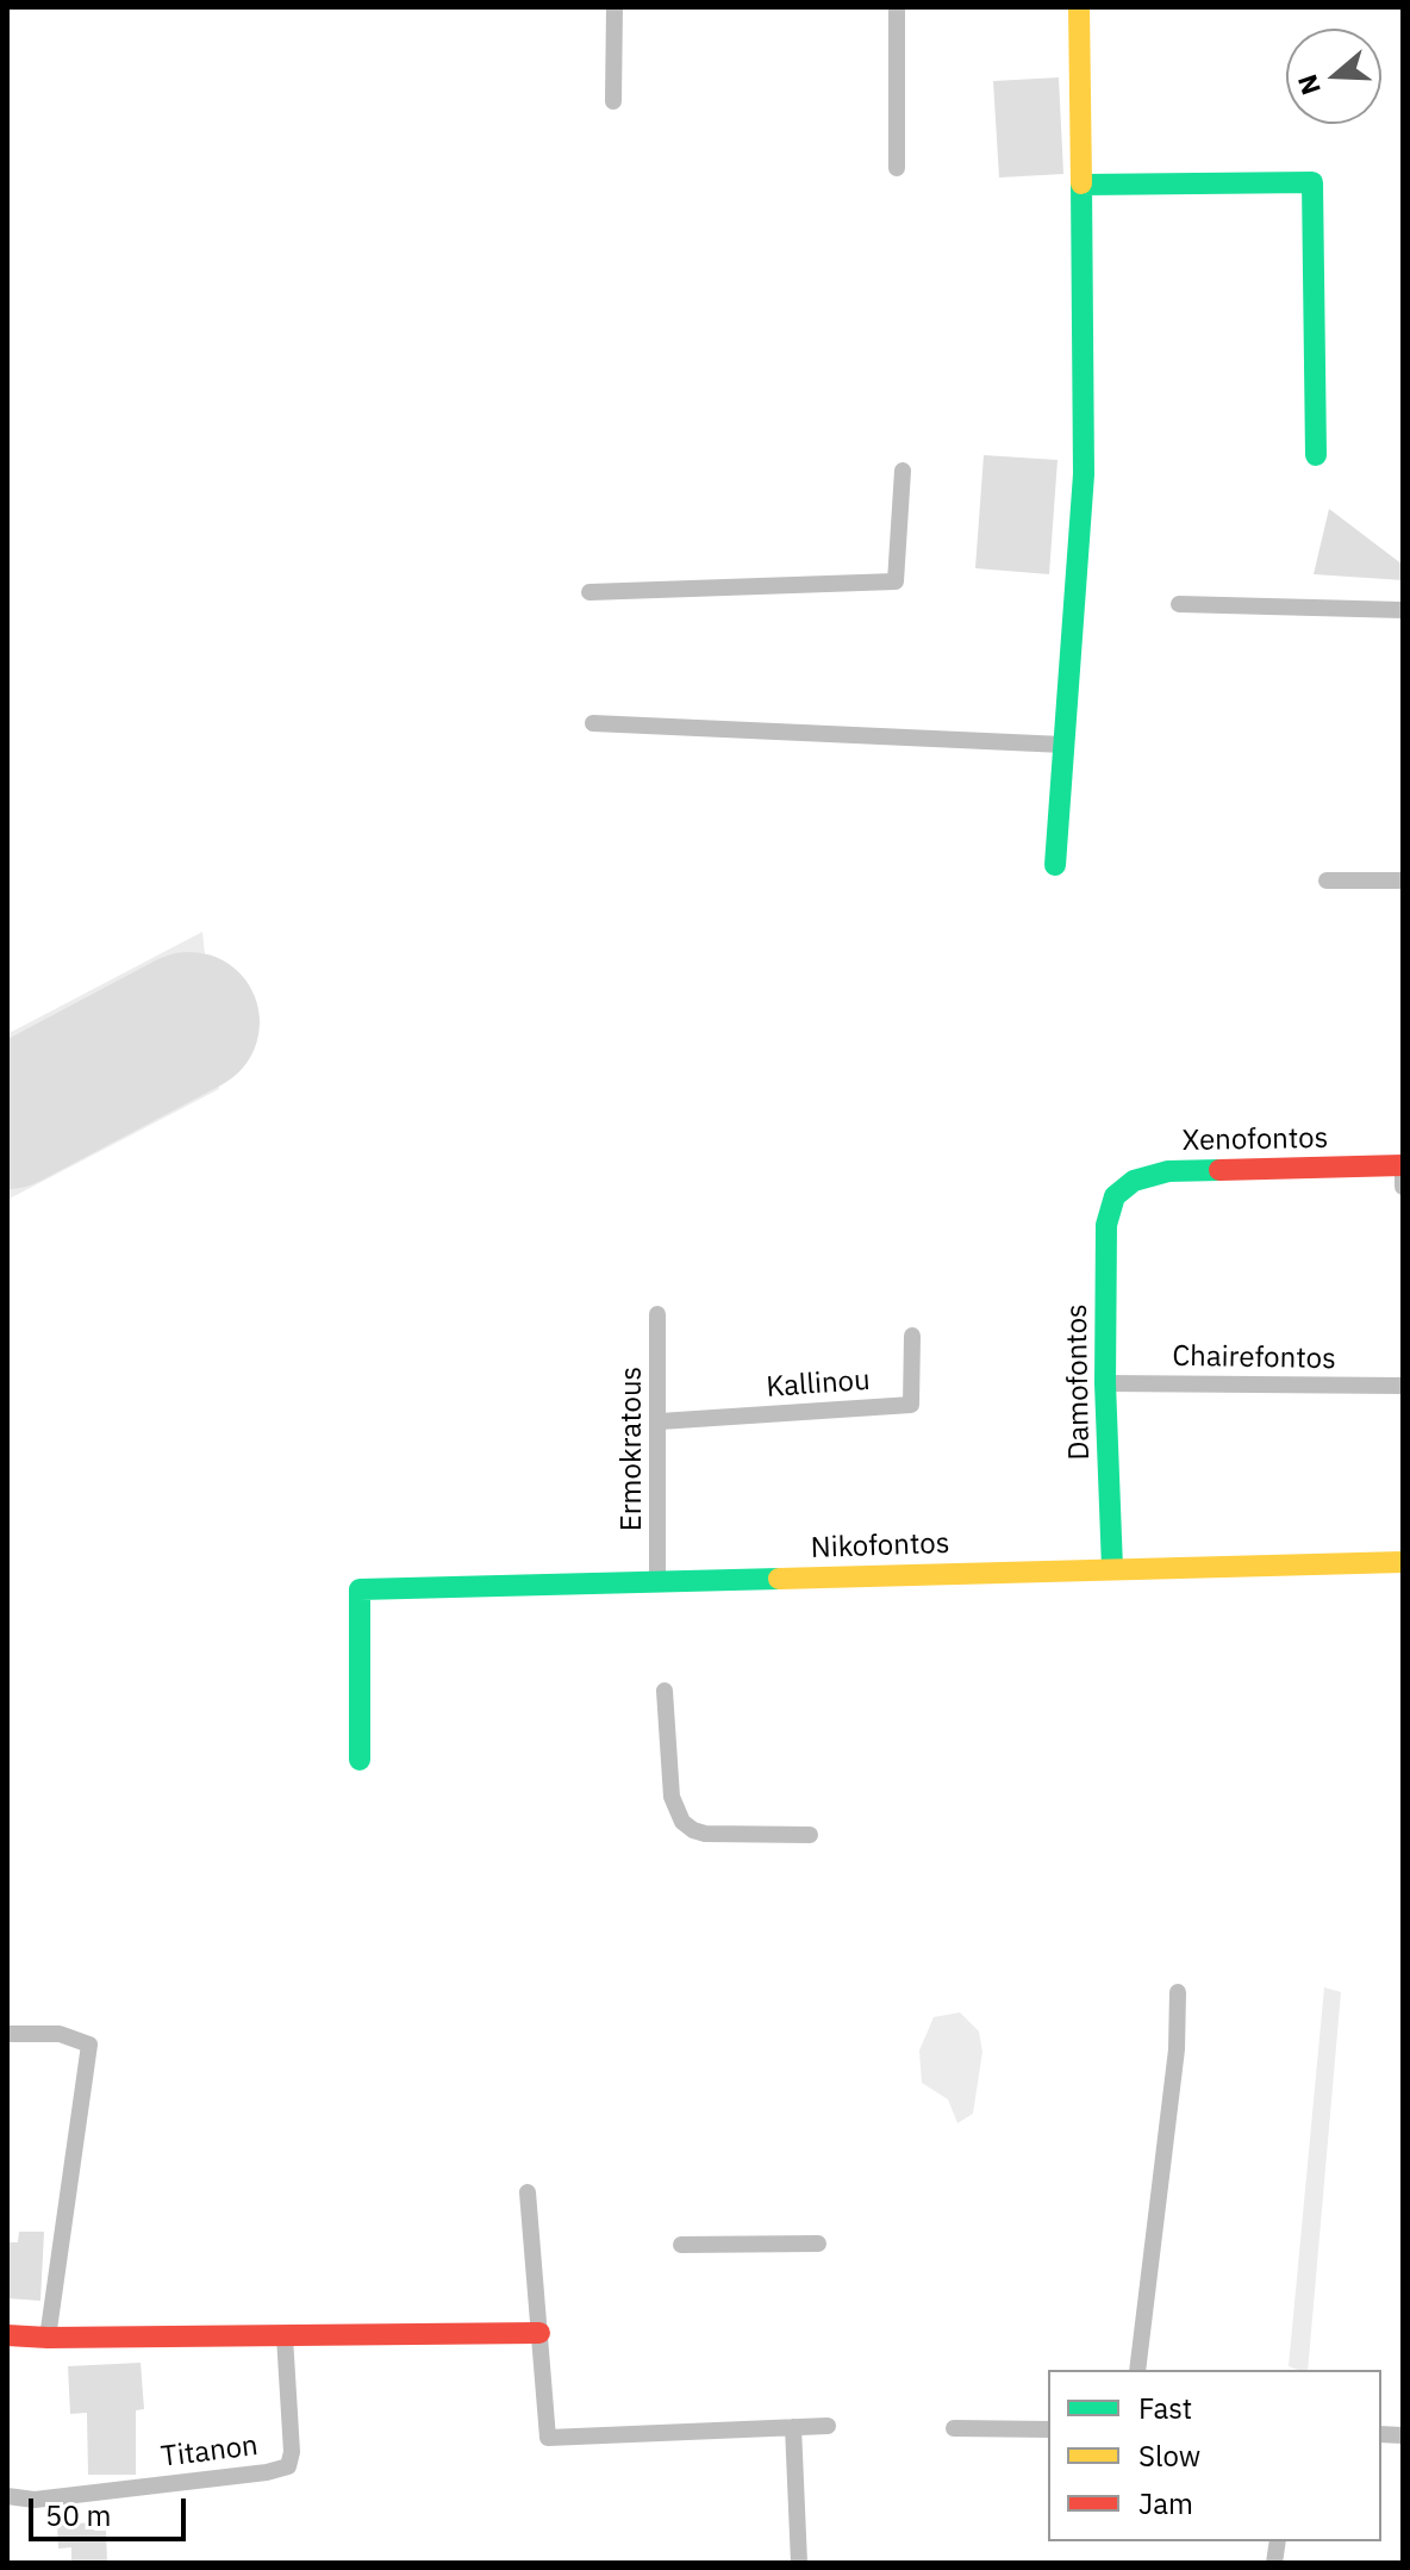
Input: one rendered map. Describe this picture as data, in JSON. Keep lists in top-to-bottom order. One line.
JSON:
{"streets":{"street":["Xenofontos","Chairefontos","Damofontos","Kallinou","Ermokratous","Nikofontos","Titanon"]},"crossings":[["Xenofontos","Damofontos"],["Chairefontos","Damofontos"],["Damofontos","Nikofontos"],["Kallinou","Ermokratous"],["Ermokratous","Nikofontos"]],"legend":["Fast","Slow","Jam"],"scale_bar":"50 m","north":"left"}
